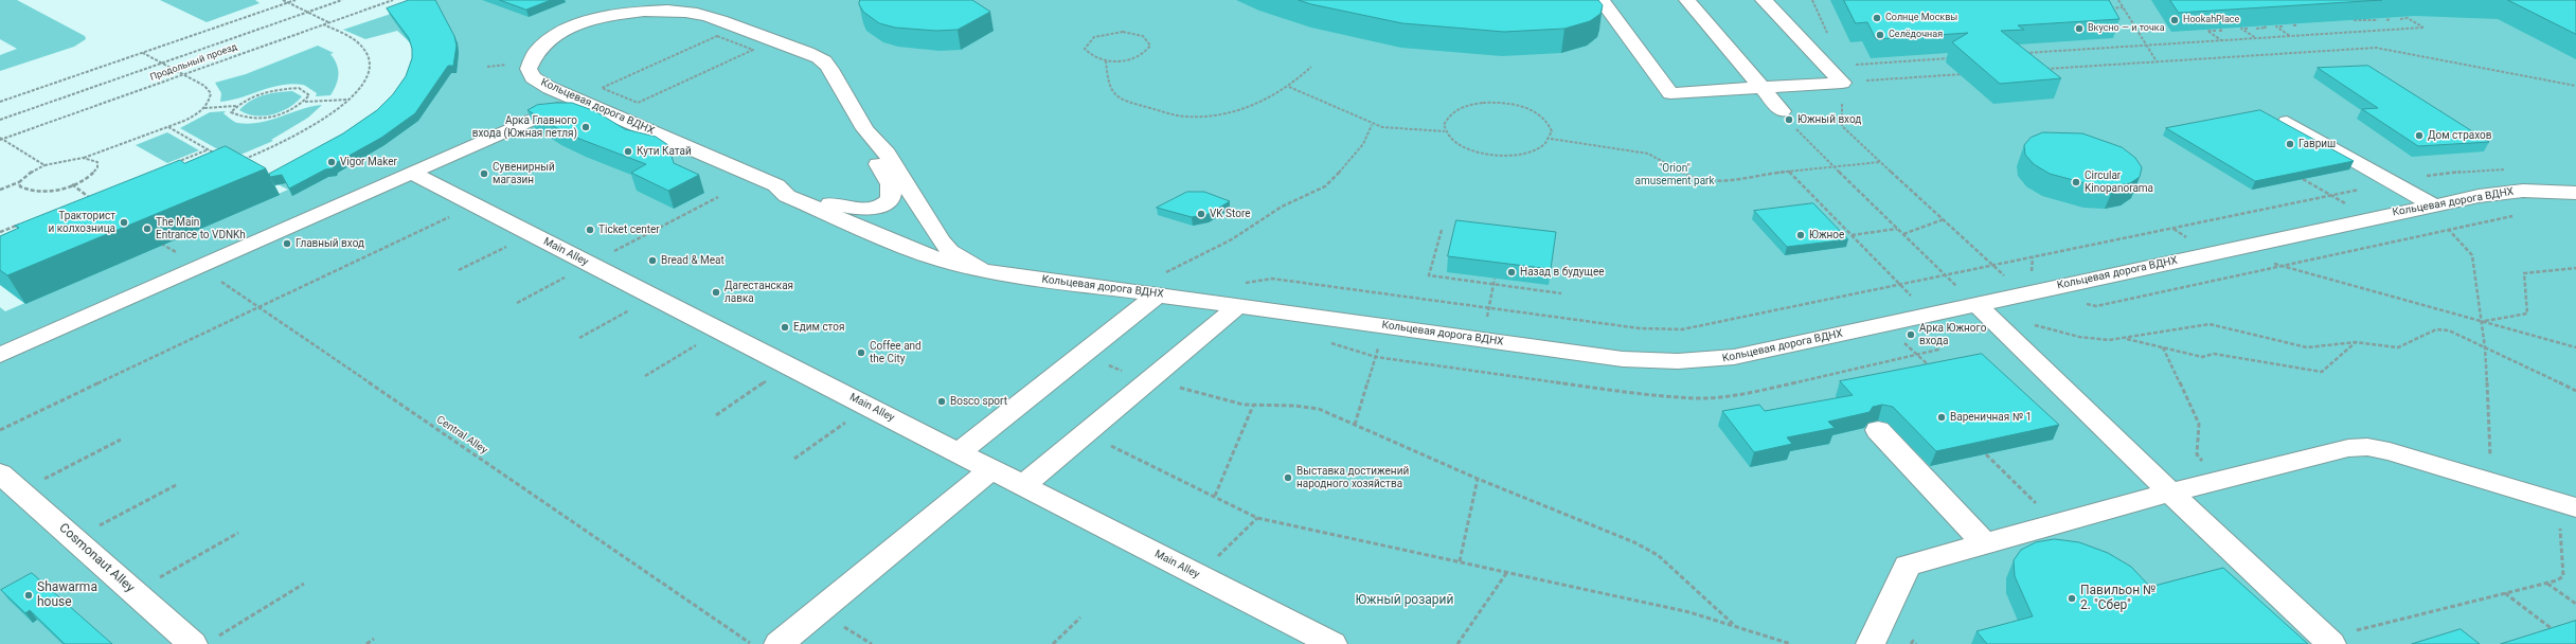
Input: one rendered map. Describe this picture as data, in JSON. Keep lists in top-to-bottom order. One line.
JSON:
{"streets":{"street":["Кольцевая дорога ВДНХ","Main Alley","Cosmonaut Alley"],"path":["Продольный проезд","Central Alley"]},"parks":["\"Orion\" amusement park","Южный розарий"],"places":["Солнце Москвы","HookahPlace","Вкусно — и точка","Селёдочная","Южный вход","Арка Главного входа (Южная петля)","Дом страхов","Гавриш","Кути Катай","Vigor Maker","Сувенирный магазин","Circular Kinopanorama","VK Store","Тракторист и колхозница","The Main Entrance to VDNKh","Ticket center","Южное","Главный вход","Bread & Meat","Назад в будущее","Дагестанская лавка","Едим стоя","Арка Южного входа","Coffee and the City","Bosco sport","Вареничная № 1","Выставка достижений народного хозяйства","Shawarma house","Павильон № 2. \"Сбер\""]}
